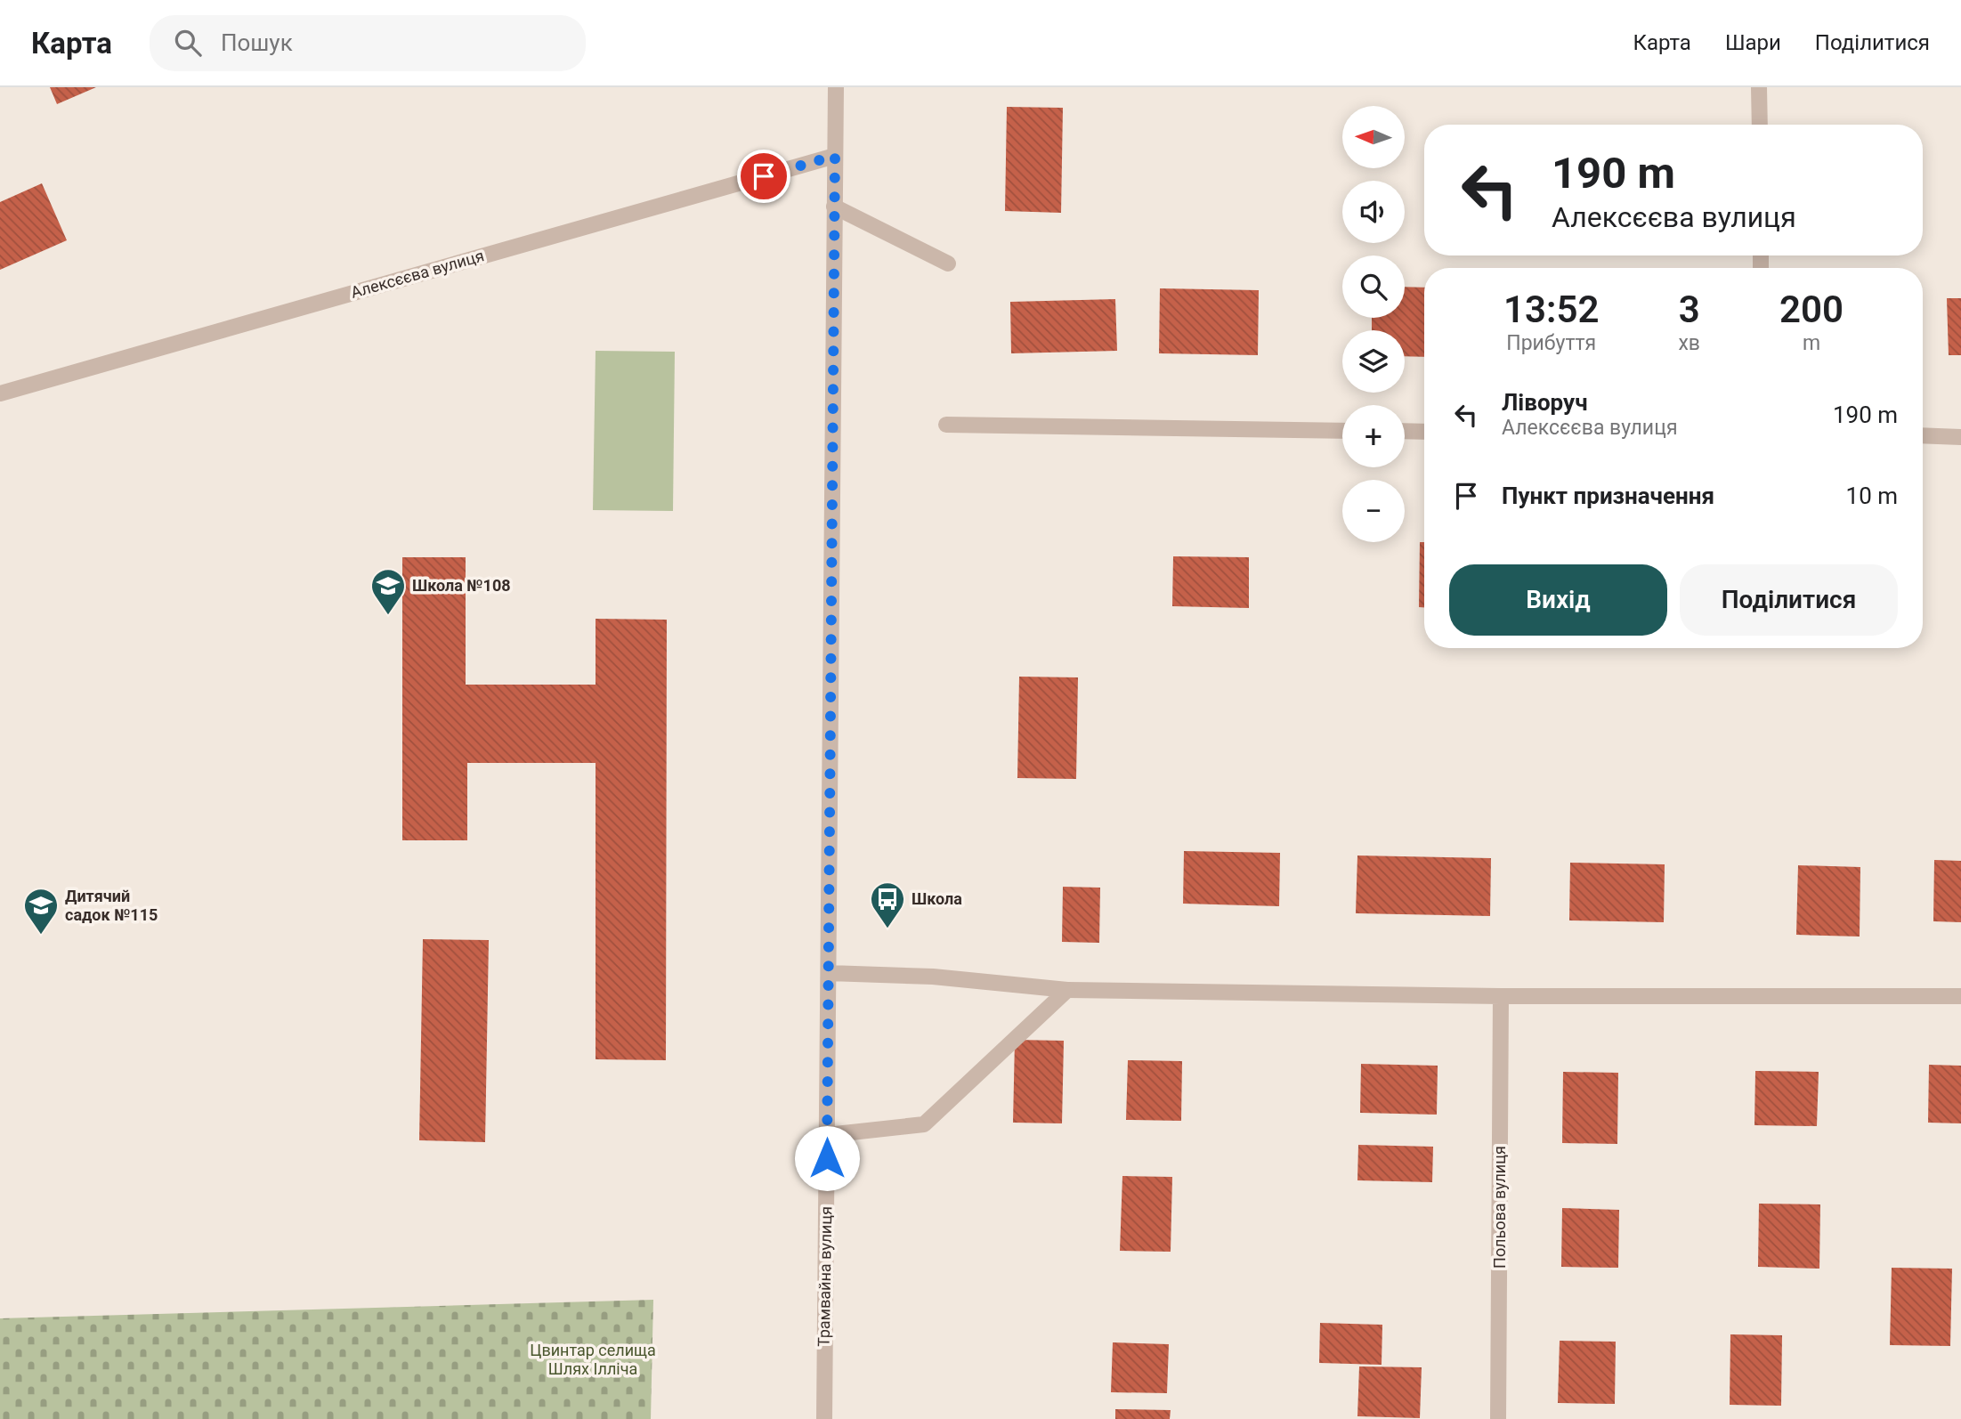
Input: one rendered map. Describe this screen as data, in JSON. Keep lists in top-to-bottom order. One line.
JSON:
{"streets":{"street":["Алексєєва вулиця","Польова вулиця","Трамвайна вулиця"]},"crossings":[["Алексєєва вулиця","Трамвайна вулиця"]],"parks":["Цвинтар селища Шлях Ілліча"],"places":{"school or university":["Школа №108","Дитячий садок №115"],"bus stop":["Школа"]},"north":"left","page":{"header":"Карта","search":"Пошук","nav":["Карта","Шари","Поділитися"],"map_buttons":["+","−"],"turn":["190 m","Алексєєва вулиця"],"eta":["13:52","Прибуття","3","хв","200","m"],"list":[{"name":"Ліворуч","note":"Алексєєва вулиця","value":"190 m"},{"name":"Пункт призначення","value":"10 m"}],"buttons":["Вихід","Поділитися"]}}
